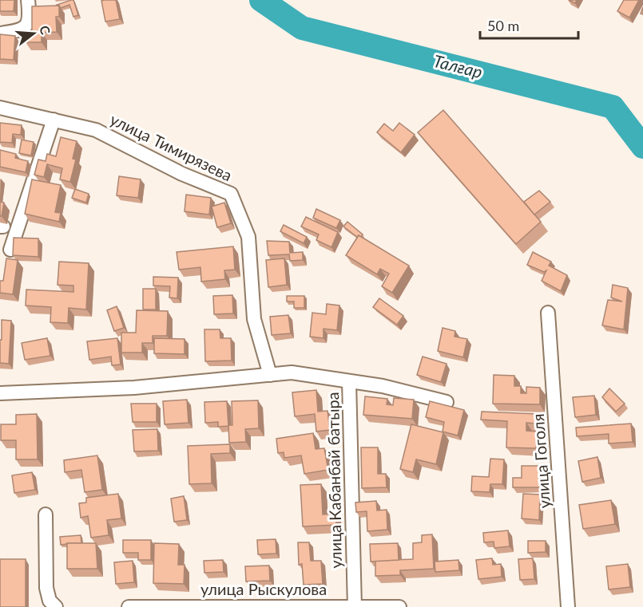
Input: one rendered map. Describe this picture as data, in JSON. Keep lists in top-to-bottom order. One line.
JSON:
{"streets":{"street":["улица Тимирязева","улица Гоголя","улица Кабанбай батыра","улица Рыскулова"]},"crossings":[["улица Кабанбай батыра","улица Рыскулова"]],"water":["Талғар"],"scale_bar":"50 m","north":"right"}
